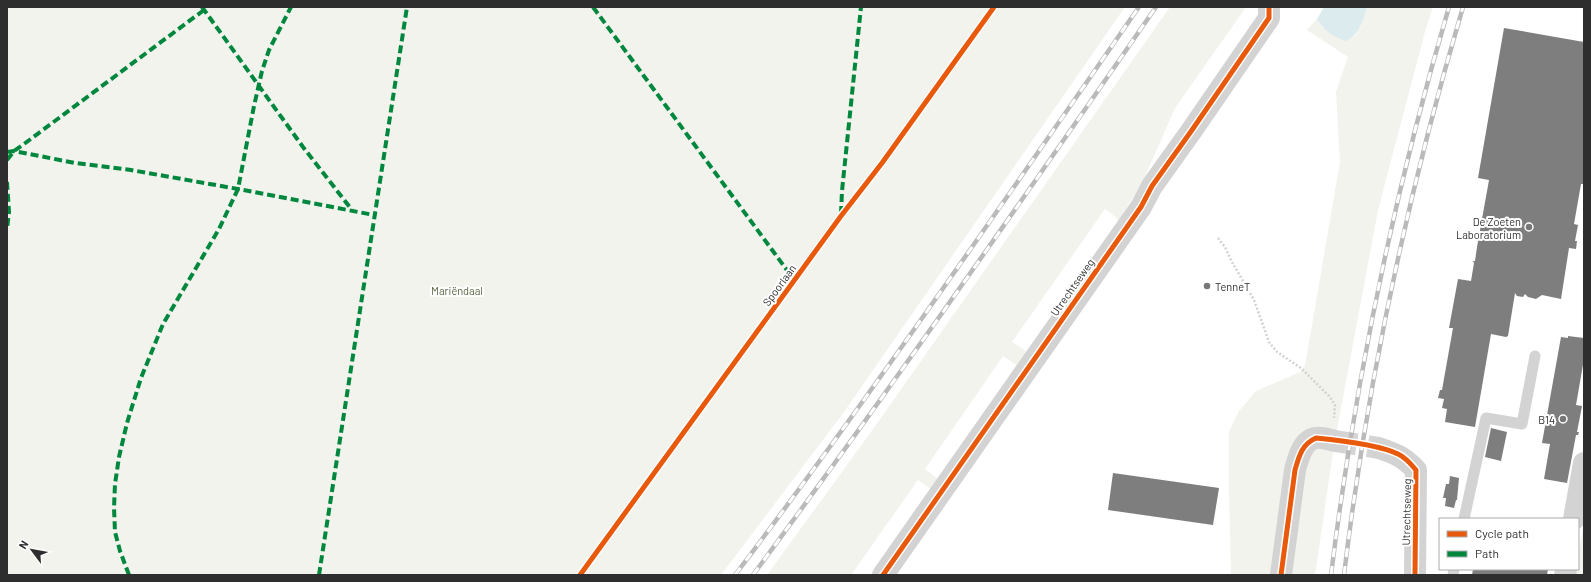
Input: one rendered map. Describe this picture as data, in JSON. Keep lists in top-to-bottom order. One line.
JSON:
{"streets":{"street":["Utrechtseweg"],"cycle path":["Spoorlaan"]},"parks":["Mariëndaal"],"places":["De Zoeten Laboratorium","TenneT","B14"],"legend":["Cycle path","Path"],"north":"top left"}
